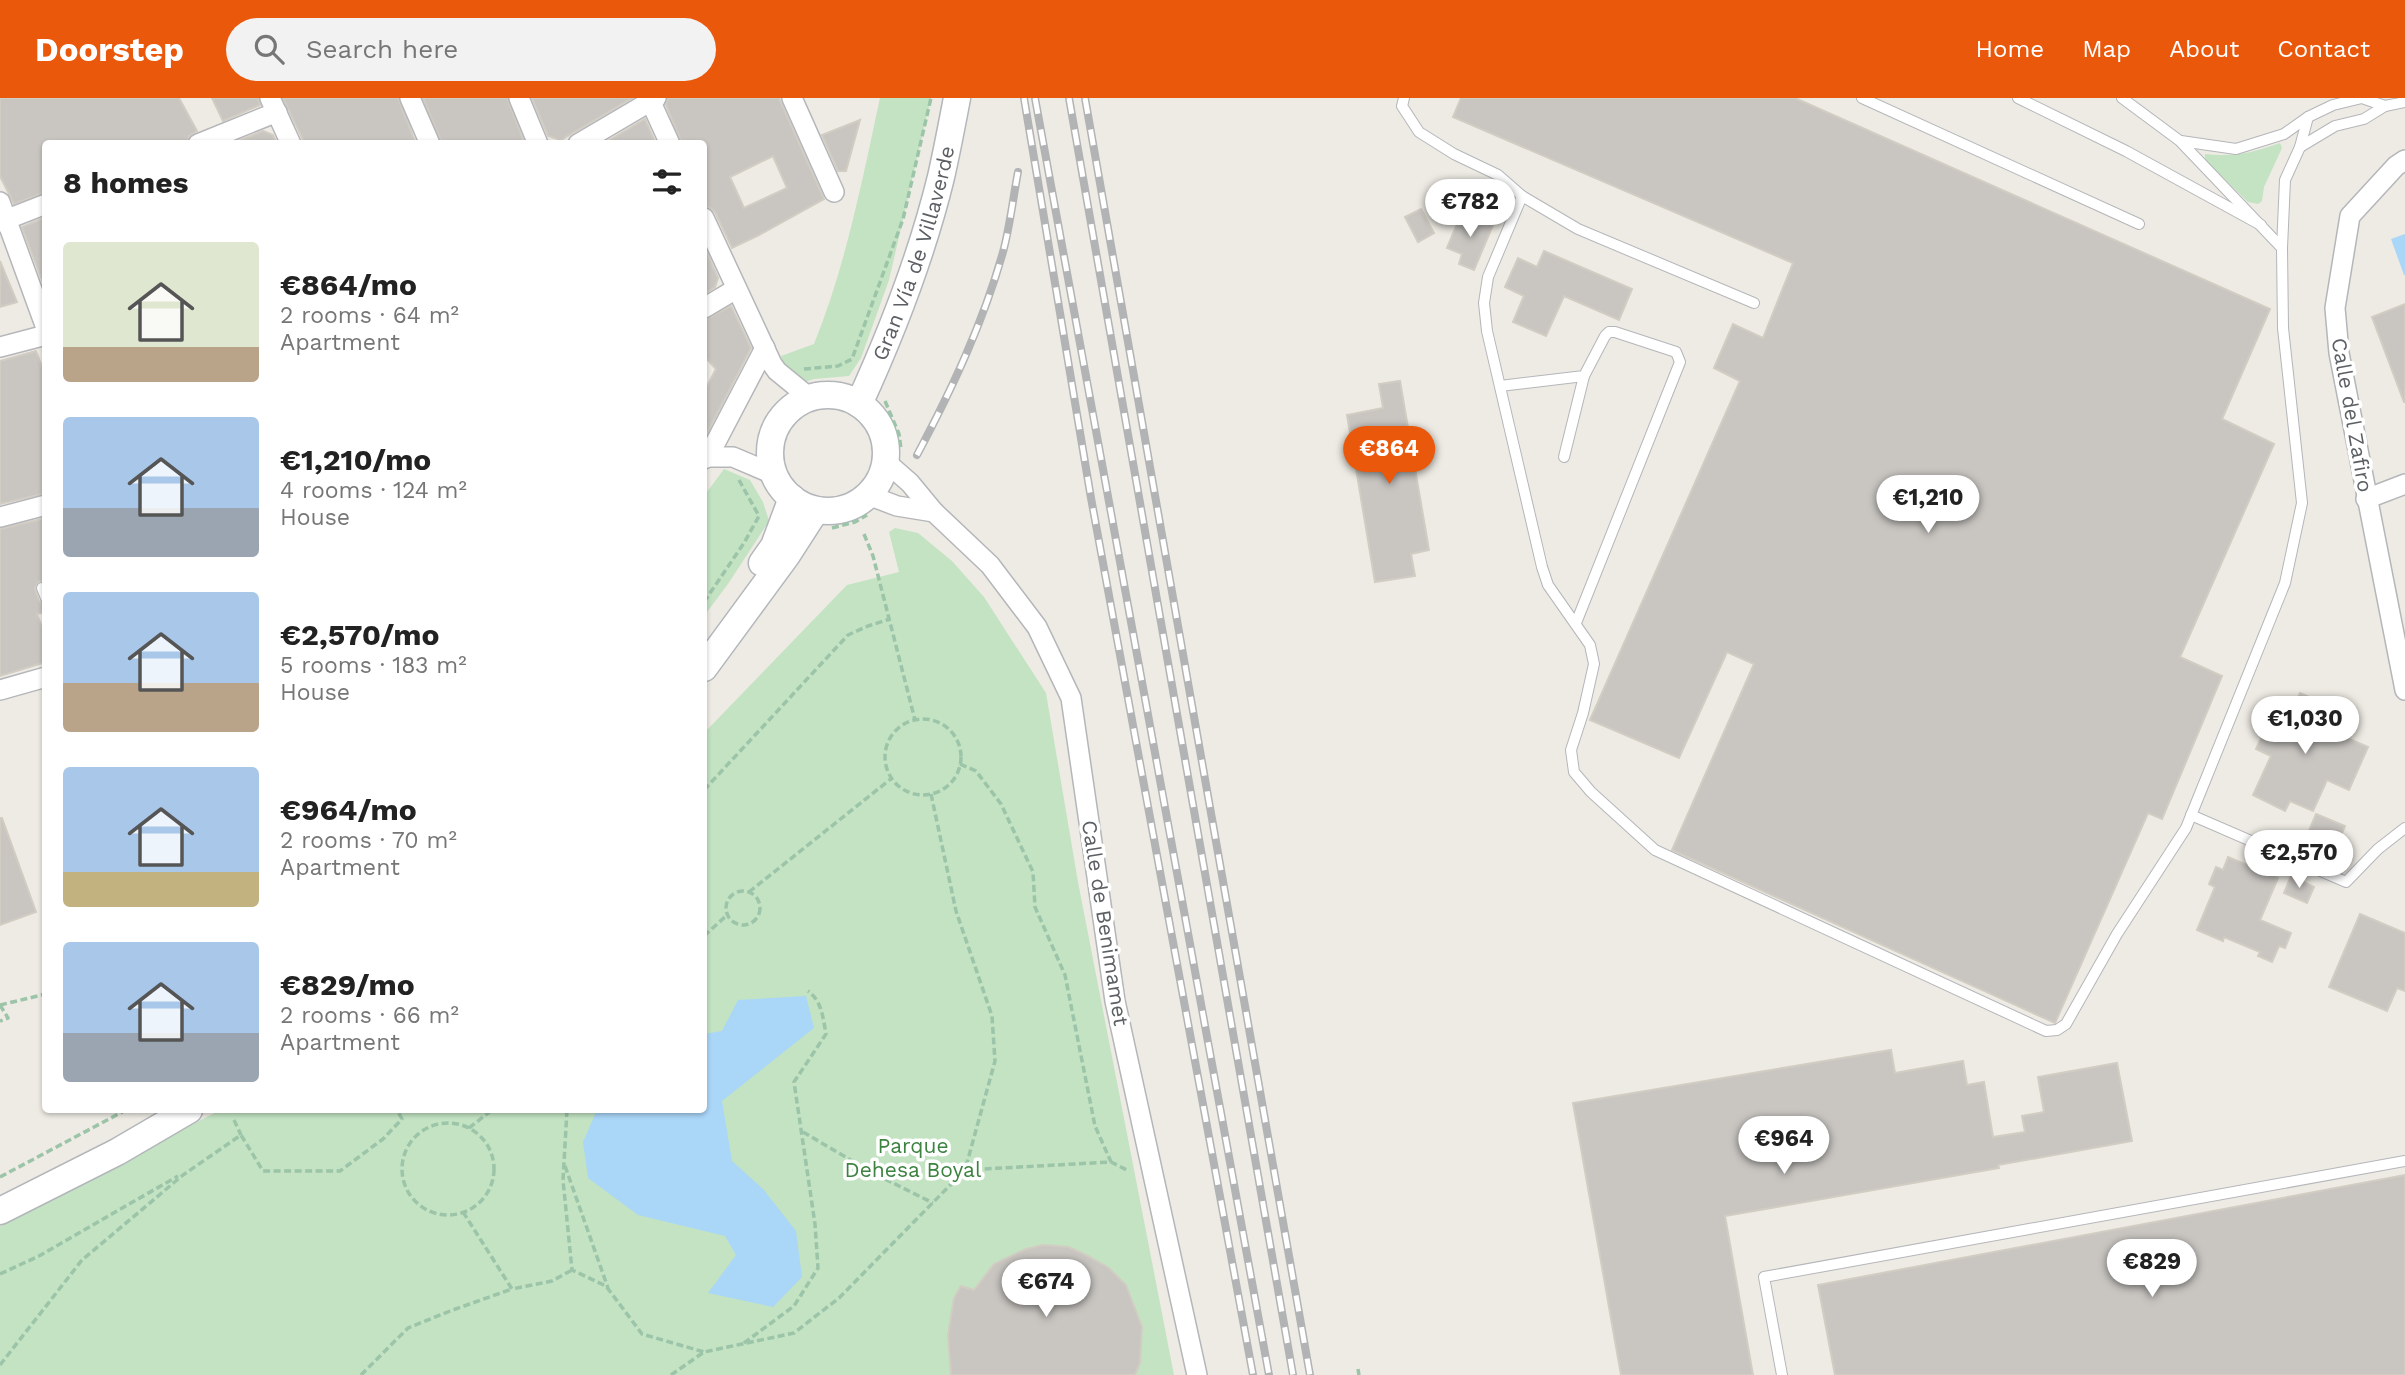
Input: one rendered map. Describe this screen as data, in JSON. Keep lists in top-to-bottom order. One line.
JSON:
{"streets":{"street":["Gran Vía de Villaverde","Calle del Zafiro","Calle de Benimamet"]},"crossings":[["Gran Vía de Villaverde","Calle de Benimamet"]],"parks":["Parque Dehesa Boyal"],"page":{"header":"Doorstep","search":"Search here","nav":["Home","Map","About","Contact"],"heading":"8 homes","price":["€782","€864","€1,210","€1,030","€2,570","€964","€829","€674"],"list":[{"name":"€864/mo","note":"2 rooms · 64 m² · Apartment"},{"name":"€1,210/mo","note":"4 rooms · 124 m² · House"},{"name":"€2,570/mo","note":"5 rooms · 183 m² · House"},{"name":"€964/mo","note":"2 rooms · 70 m² · Apartment"},{"name":"€829/mo","note":"2 rooms · 66 m² · Apartment"}]}}
